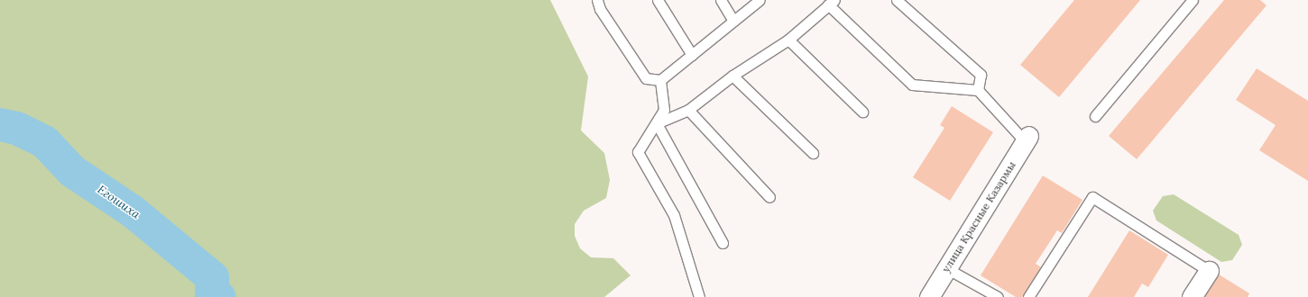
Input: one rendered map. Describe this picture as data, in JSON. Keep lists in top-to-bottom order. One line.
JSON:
{"streets":{"street":["улица Красные Казармы"]},"water":["Егошиха"]}
